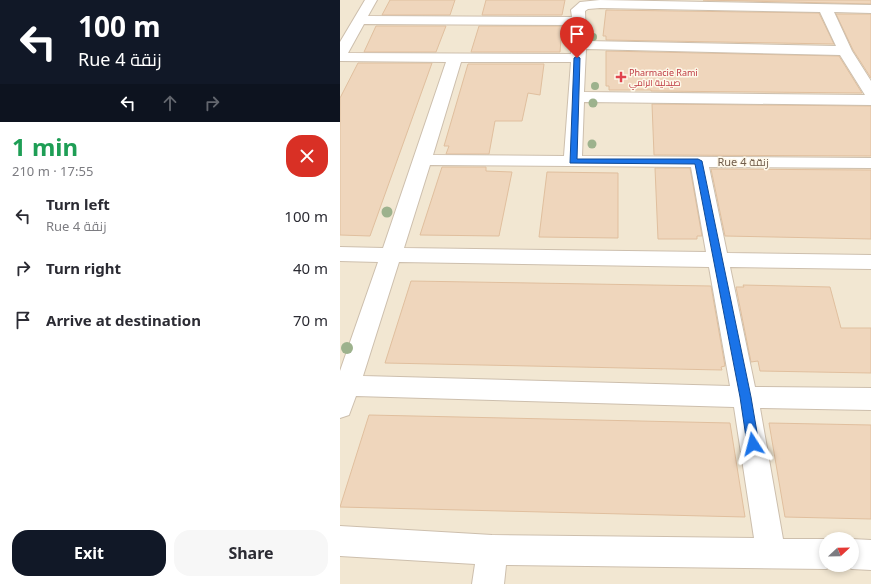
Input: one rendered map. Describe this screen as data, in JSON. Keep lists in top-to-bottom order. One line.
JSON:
{"streets":{"street":["Rue 4 زنقة"]},"places":{"health":["Pharmacie Rami صيدلية الرامي"]},"north":"right","page":{"turn":["100 m","Rue 4 زنقة"],"heading":["1 min","210 m · 17:55"],"list":[{"name":"Turn left","note":"Rue 4 زنقة","value":"100 m"},{"name":"Turn right","value":"40 m"},{"name":"Arrive at destination","value":"70 m"}],"buttons":["Exit","Share"]}}
